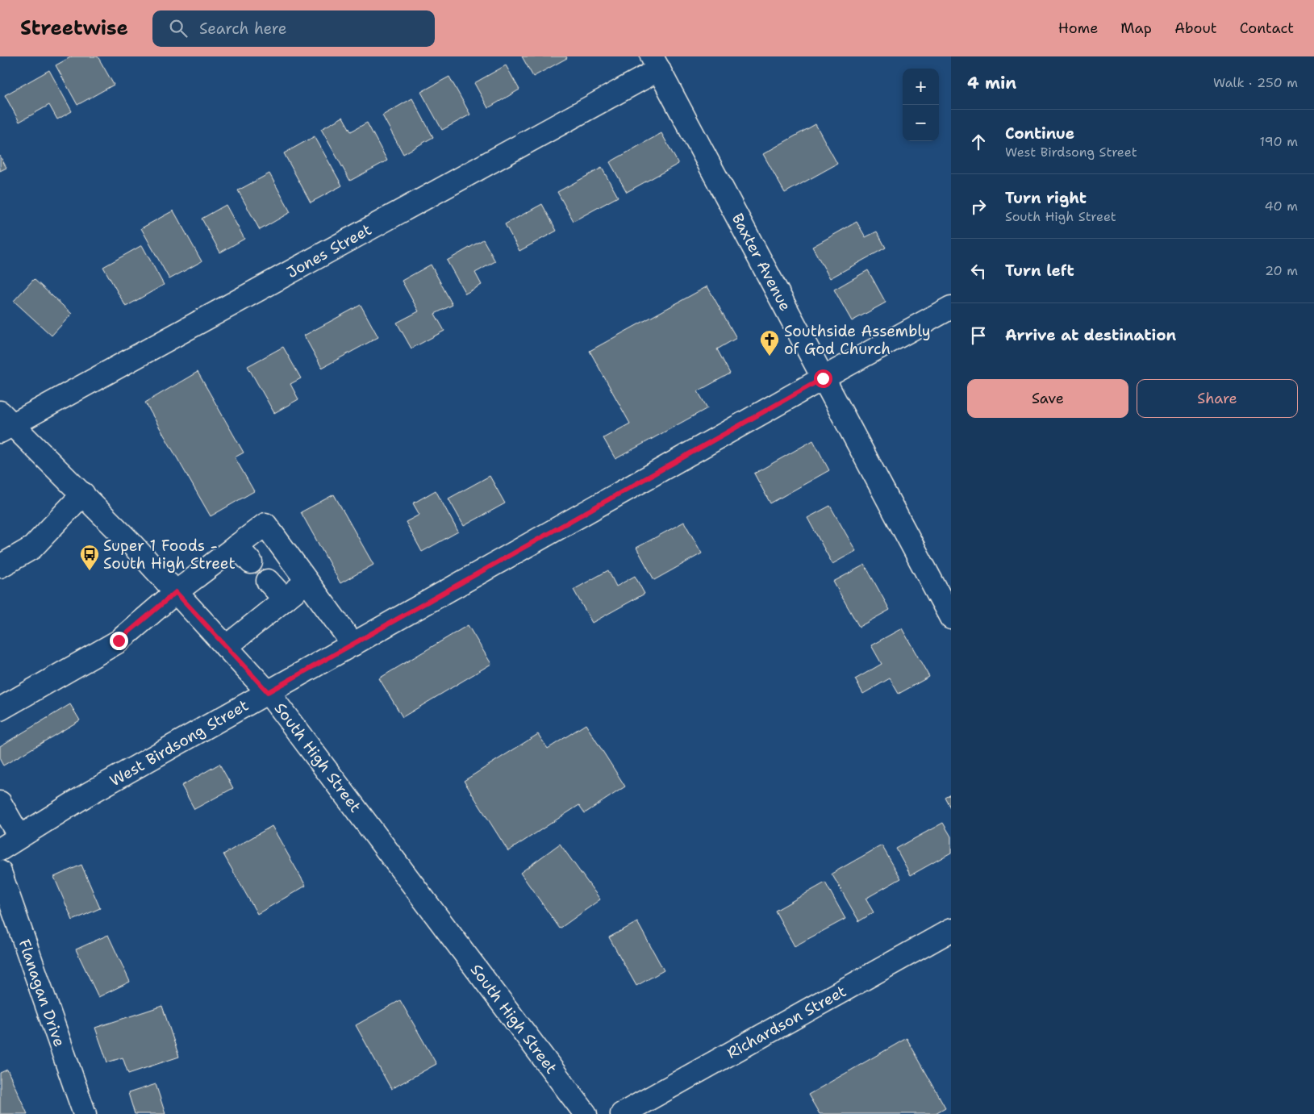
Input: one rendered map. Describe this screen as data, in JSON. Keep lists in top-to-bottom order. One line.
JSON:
{"streets":{"street":["Jones Street","Baxter Avenue","West Birdsong Street","South High Street","Flanagan Drive","Richardson Street"]},"crossings":[["Jones Street","Baxter Avenue"],["Jones Street","South High Street"],["Baxter Avenue","West Birdsong Street"],["West Birdsong Street","South High Street"]],"places":{"church":["Southside Assembly of God Church"],"bus stop":["Super 1 Foods - South High Street"]},"page":{"header":"Streetwise","search":"Search here","nav":["Home","Map","About","Contact"],"heading":["4 min","Walk · 250 m"],"map_buttons":["+","−"],"list":[["Continue","West Birdsong Street","190 m"],["Turn right","South High Street","40 m"],["Turn left","20 m"],"Arrive at destination"],"buttons":["Save","Share"]}}
